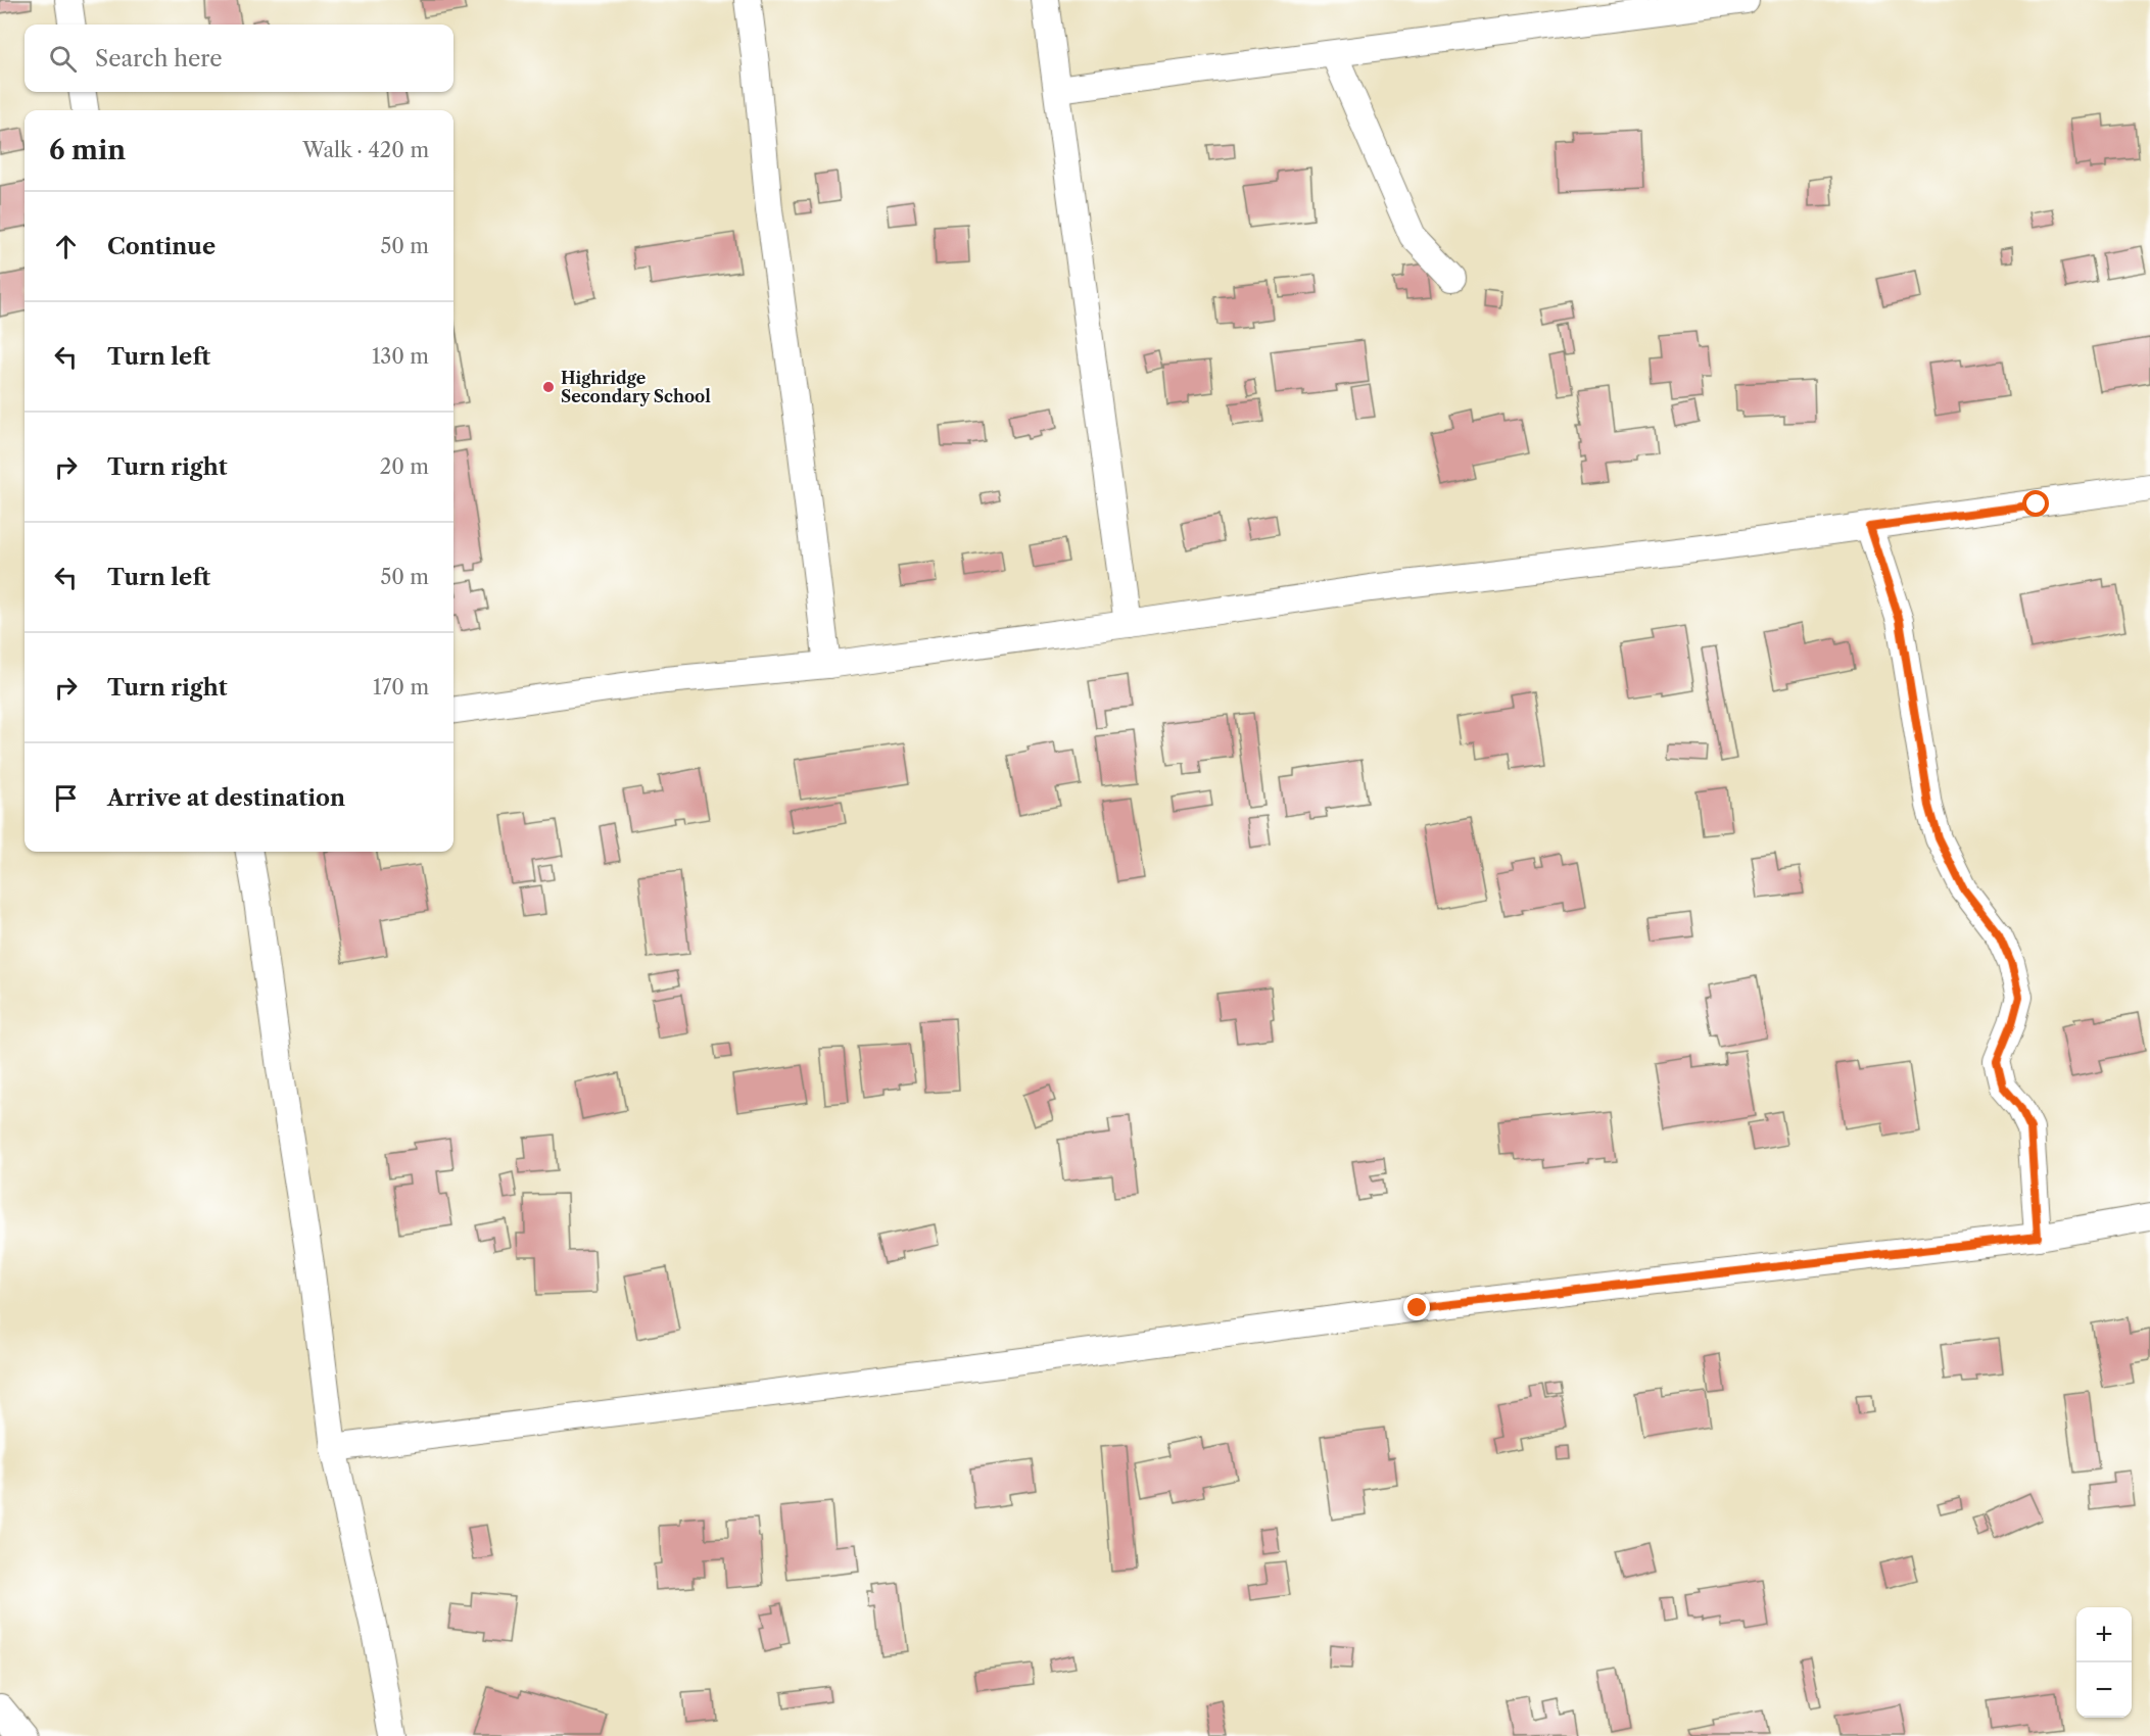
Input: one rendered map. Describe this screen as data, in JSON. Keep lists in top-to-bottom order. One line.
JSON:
{"places":["Highridge Secondary School"],"page":{"search":"Search here","heading":["6 min","Walk · 420 m"],"list":[["Continue","50 m"],["Turn left","130 m"],["Turn right","20 m"],["Turn left","50 m"],["Turn right","170 m"],"Arrive at destination"],"map_buttons":["+","−"]}}
